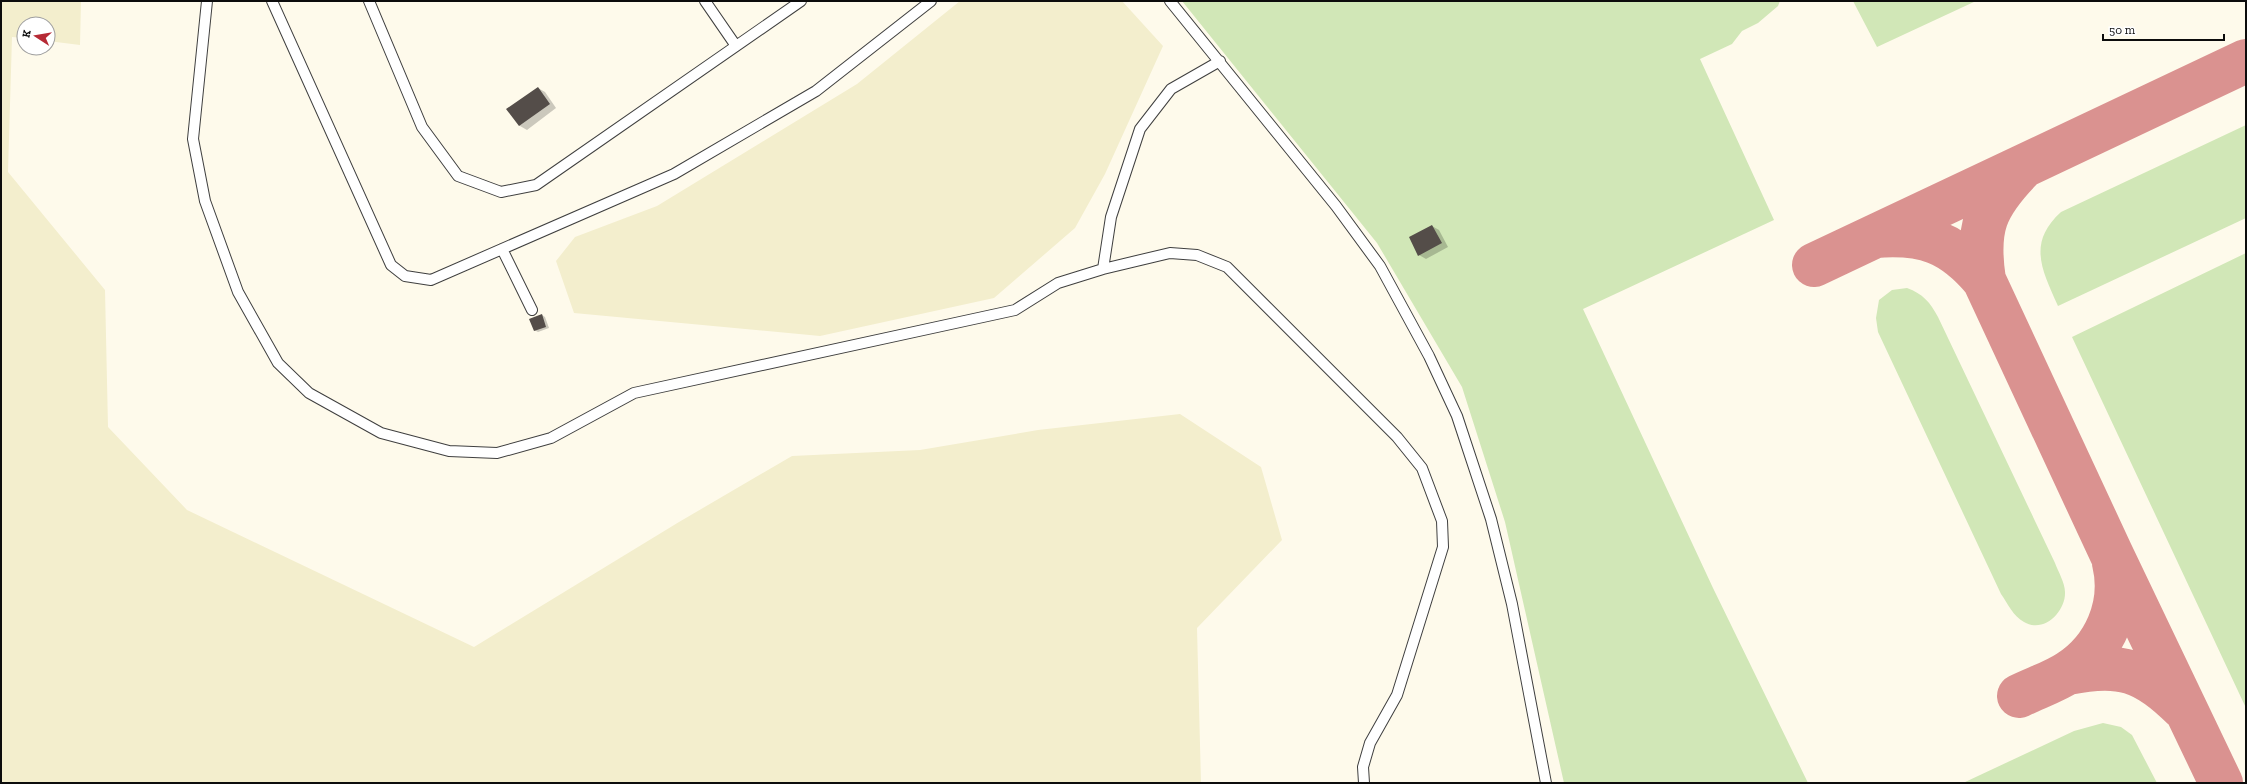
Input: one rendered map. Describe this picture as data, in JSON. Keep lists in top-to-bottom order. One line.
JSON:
{"scale_bar":"50 m","north":"left"}
